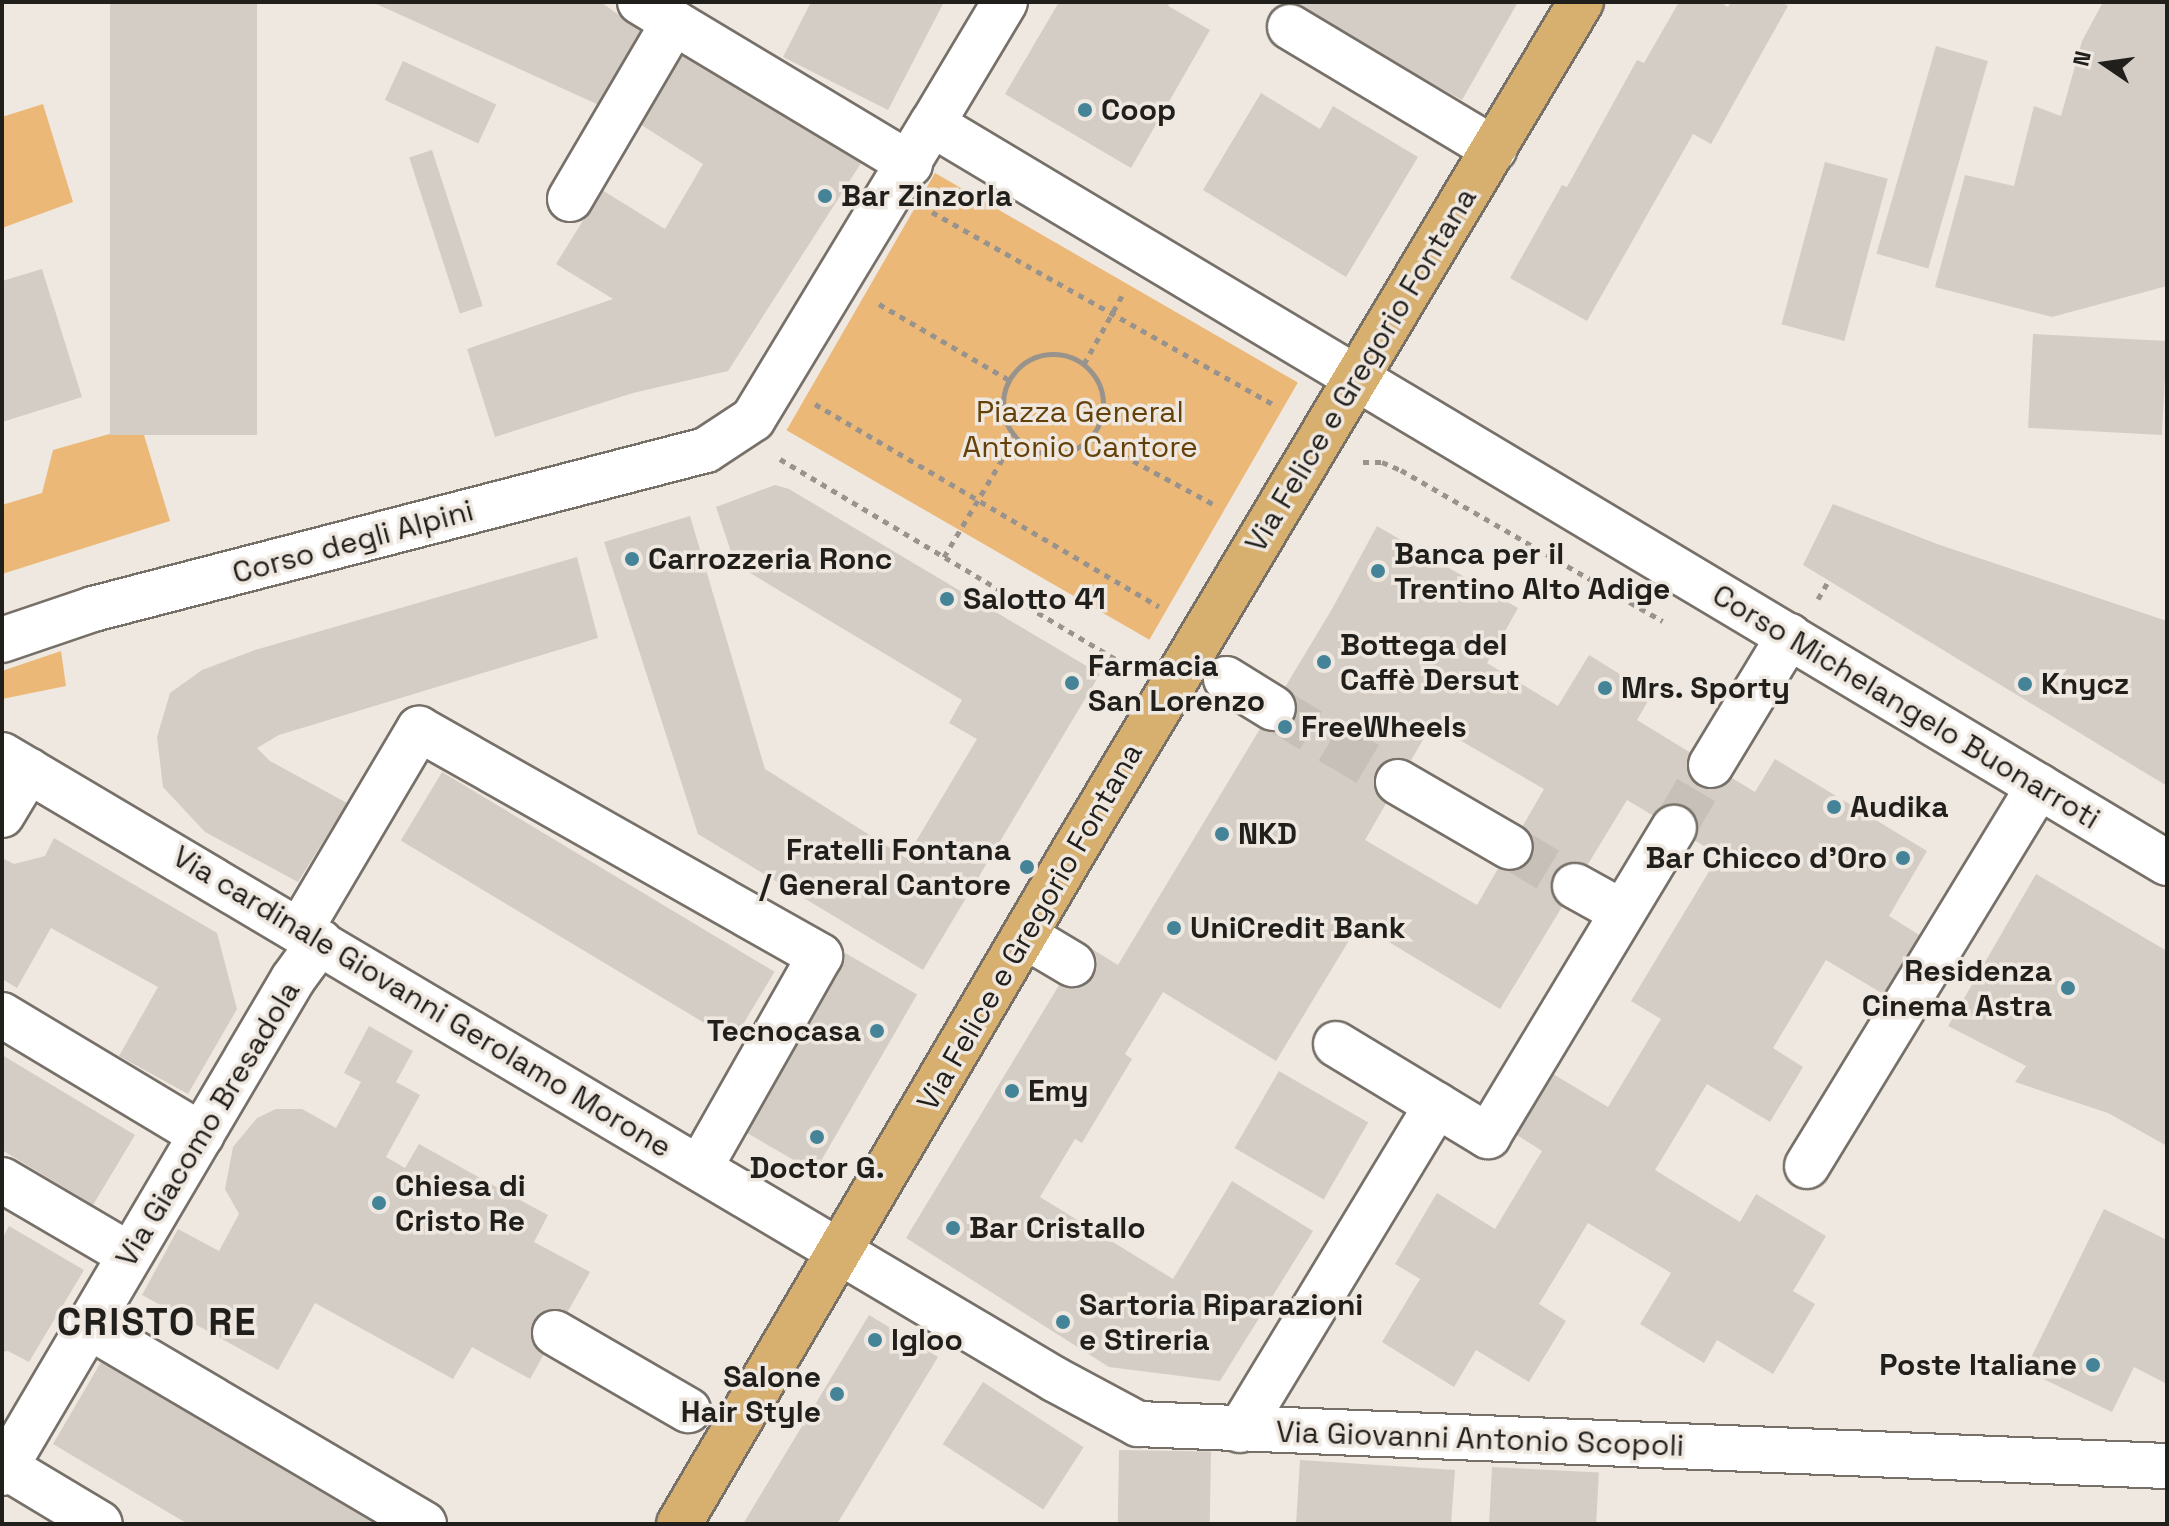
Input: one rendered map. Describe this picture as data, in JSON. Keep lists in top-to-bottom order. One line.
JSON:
{"streets":{"main road":["Via Felice e Gregorio Fontana"],"street":["Corso degli Alpini","Corso Michelangelo Buonarroti","Via cardinale Giovanni Gerolamo Morone","Via Giacomo Bresadola","Via Giovanni Antonio Scopoli"]},"crossings":[["Via Felice e Gregorio Fontana","Corso Michelangelo Buonarroti"],["Via Felice e Gregorio Fontana","Via cardinale Giovanni Gerolamo Morone"],["Via Felice e Gregorio Fontana","Via Giovanni Antonio Scopoli"],["Via cardinale Giovanni Gerolamo Morone","Via Giacomo Bresadola"],["Via cardinale Giovanni Gerolamo Morone","Via Giovanni Antonio Scopoli"]],"districts":["CRISTO RE"],"parks":["Piazza General Antonio Cantore"],"places":["Coop","Bar Zinzorla","Carrozzeria Ronc","Banca per il Trentino Alto Adige","Salotto 41","Bottega del Caffè Dersut","Farmacia San Lorenzo","Knycz","Mrs. Sporty","FreeWheels","Audika","NKD","Bar Chicco d'Oro","Fratelli Fontana / General Cantore","UniCredit Bank","Residenza Cinema Astra","Tecnocasa","Emy","Doctor G.","Chiesa di Cristo Re","Bar Cristallo","Sartoria Riparazioni e Stireria","Igloo","Poste Italiane","Salone Hair Style"],"north":"left"}
